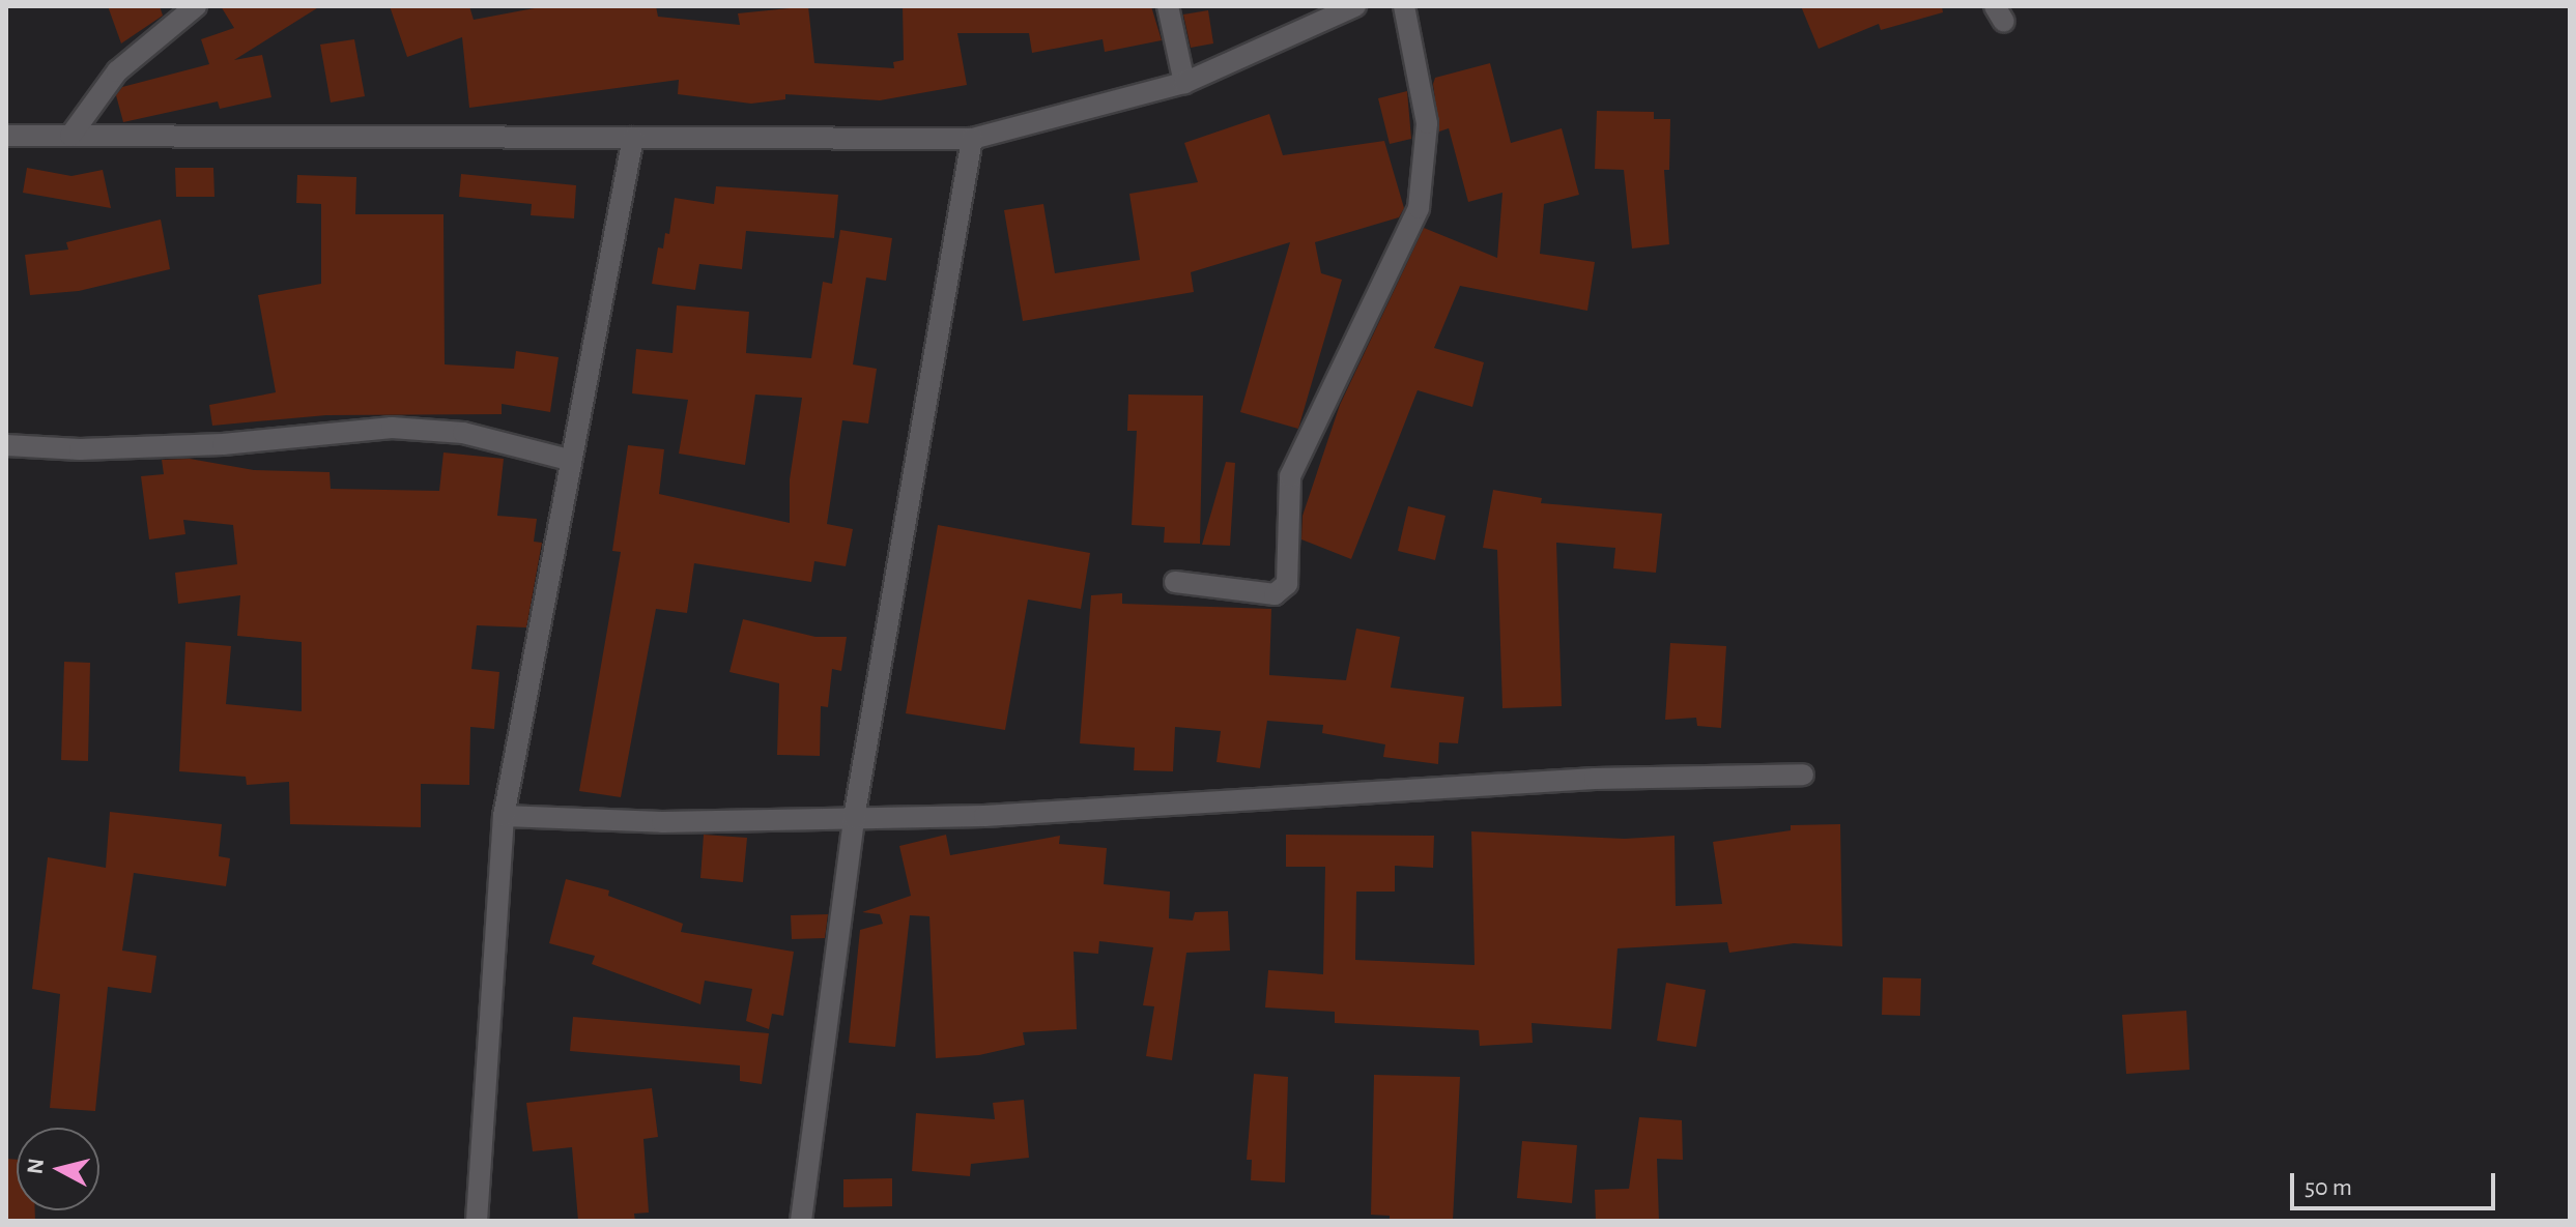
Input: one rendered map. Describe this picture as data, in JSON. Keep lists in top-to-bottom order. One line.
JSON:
{"scale_bar":"50 m","north":"left"}
